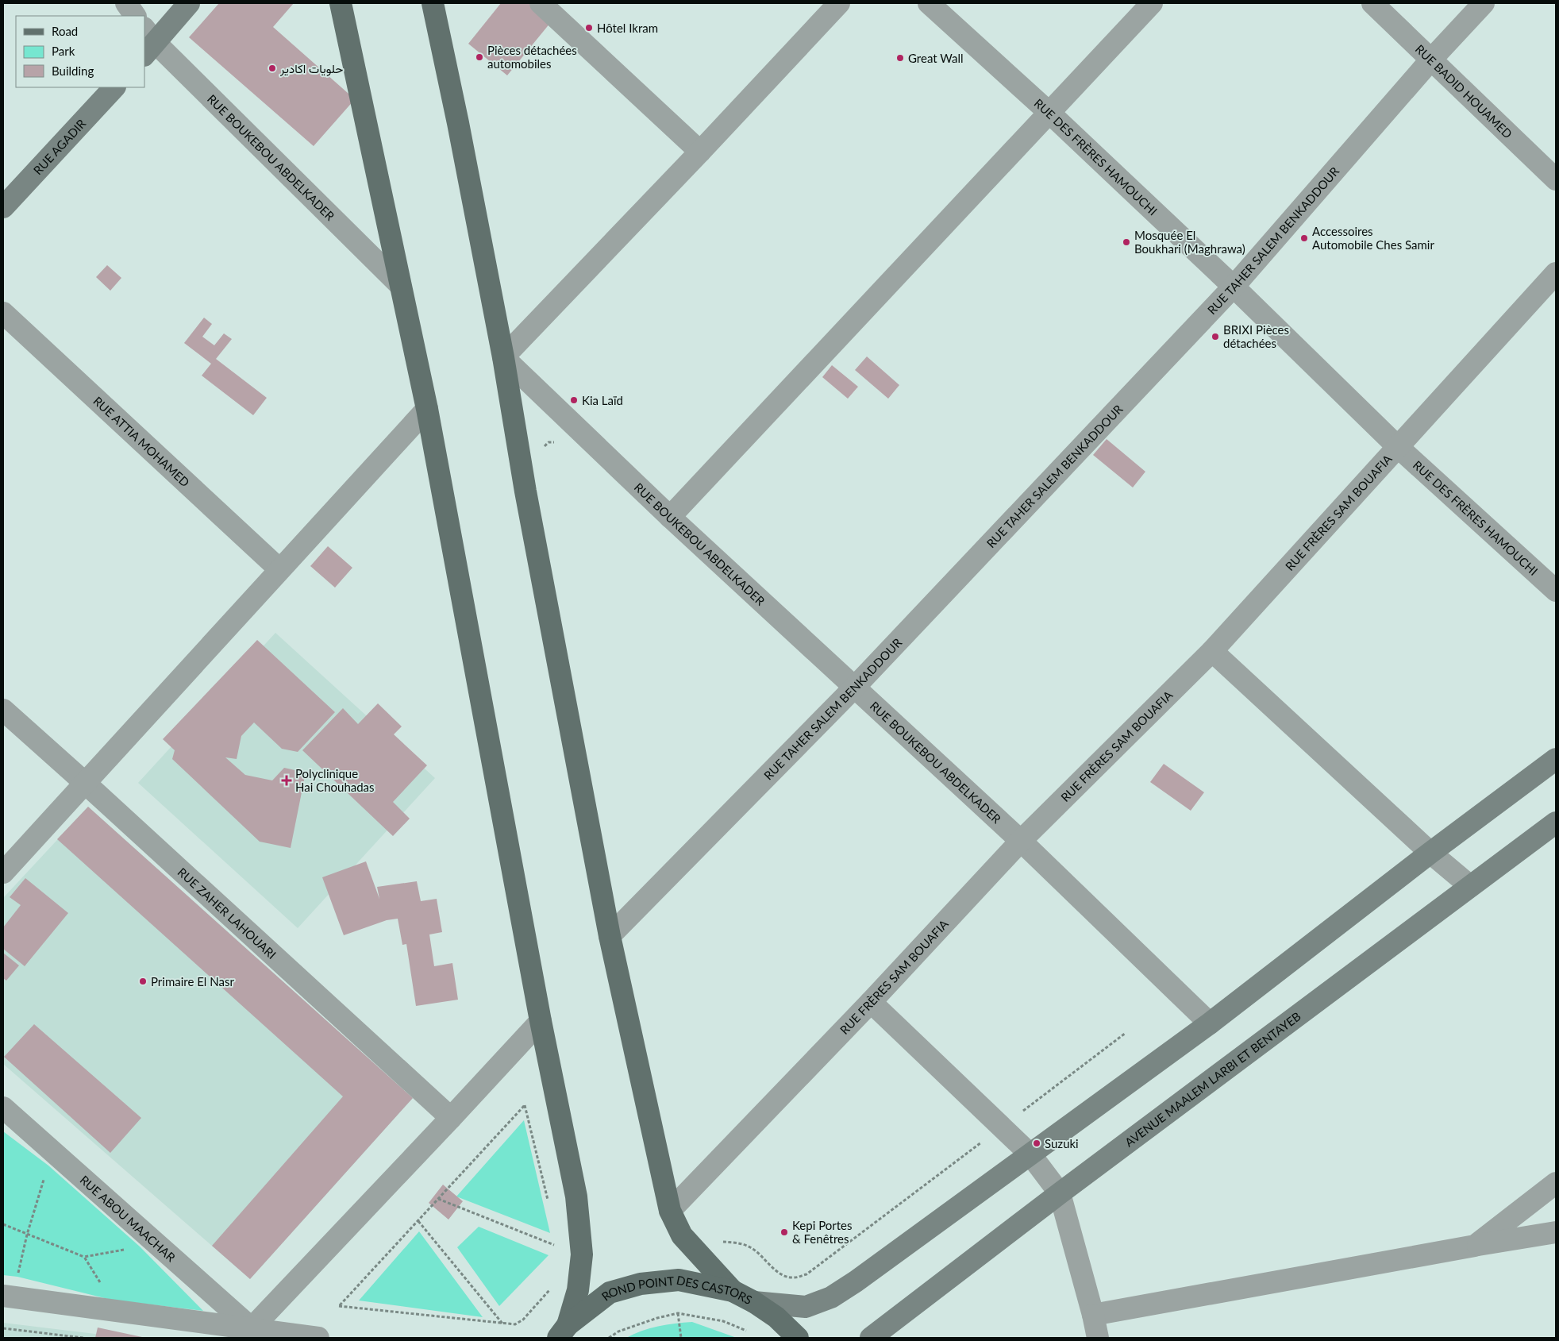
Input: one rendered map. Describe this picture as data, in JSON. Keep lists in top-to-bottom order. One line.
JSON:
{"streets":{"main road":["RUE AGADIR","AVENUE MAALEM LARBI ET BENTAYEB","ROND POINT DES CASTORS"],"street":["RUE BADID HOUAMED","RUE BOUKEBOU ABDELKADER","RUE DES FRÈRES HAMOUCHI","RUE TAHER SALEM BENKADDOUR","RUE ATTIA MOHAMED","RUE FRÈRES SAM BOUAFIA","RUE ZAHER LAHOUARI","RUE ABOU MAACHAR"]},"crossings":[["RUE BADID HOUAMED","RUE TAHER SALEM BENKADDOUR"],["RUE BOUKEBOU ABDELKADER","RUE TAHER SALEM BENKADDOUR"],["RUE BOUKEBOU ABDELKADER","RUE FRÈRES SAM BOUAFIA"],["RUE DES FRÈRES HAMOUCHI","RUE TAHER SALEM BENKADDOUR"],["RUE DES FRÈRES HAMOUCHI","RUE FRÈRES SAM BOUAFIA"]],"places":{"other":["Hôtel Ikram","Pièces détachées automobiles","Great Wall","حلويات اكادير","Accessoires Automobile Ches Samir","Mosquée El Boukhari (Maghrawa)","BRIXI Pièces détachées","Kia Laïd","Primaire El Nasr","Suzuki","Kepi Portes & Fenêtres"],"health":["Polyclinique Hai Chouhadas"]},"legend":["Road","Park","Building"]}
